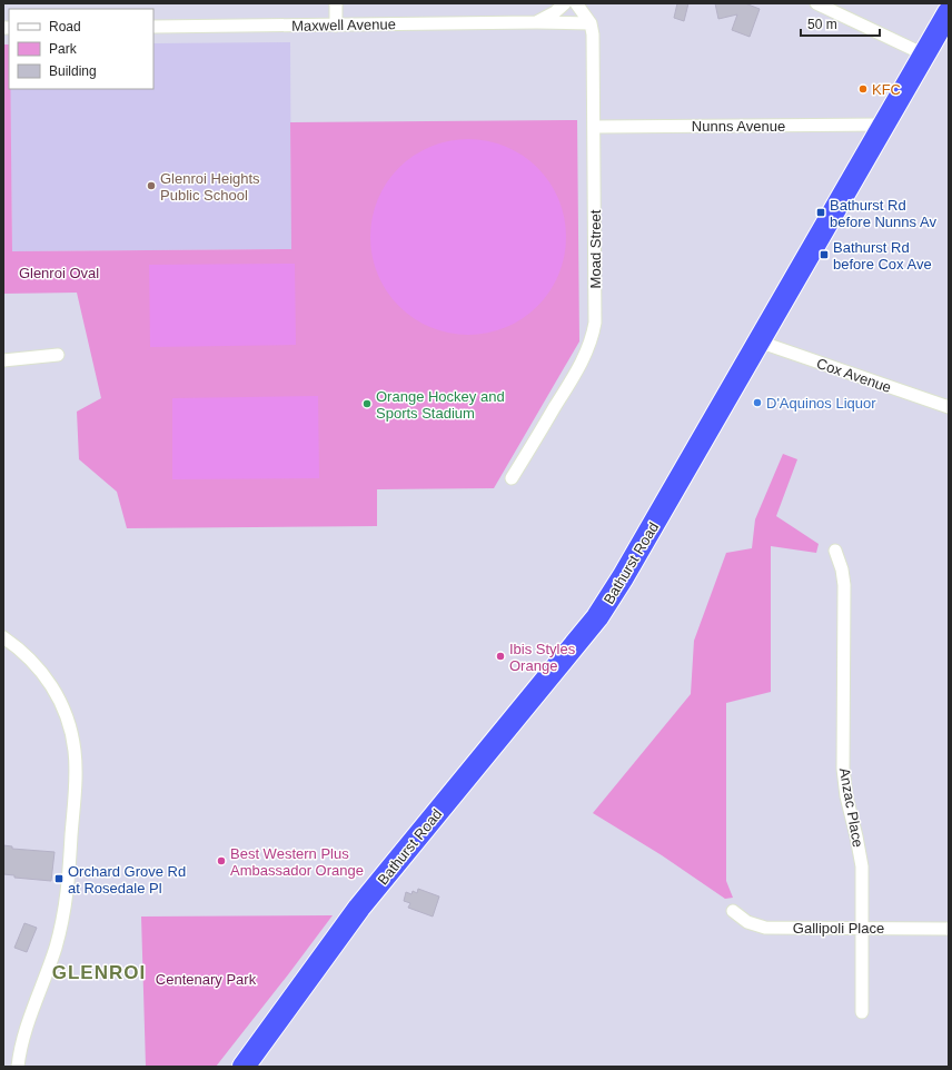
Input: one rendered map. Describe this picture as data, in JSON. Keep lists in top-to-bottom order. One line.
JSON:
{"streets":{"highway":["Bathurst Road"],"street":["Maxwell Avenue","Nunns Avenue","Moad Street","Cox Avenue","Anzac Place","Gallipoli Place"]},"crossings":[["Maxwell Avenue","Moad Street"],["Nunns Avenue","Moad Street"],["Nunns Avenue","Bathurst Road"],["Cox Avenue","Bathurst Road"],["Anzac Place","Gallipoli Place"]],"districts":["GLENROI"],"parks":["Glenroi Oval","Centenary Park"],"places":{"other":["KFC","Glenroi Heights Public School","D'Aquinos Liquor","Orange Hockey and Sports Stadium","Ibis Styles Orange","Best Western Plus Ambassador Orange"],"transit":["Bathurst Rd before Nunns Av","Bathurst Rd before Cox Ave","Orchard Grove Rd at Rosedale Pl"]},"legend":["Road","Park","Building"],"scale_bar":"50 m"}
